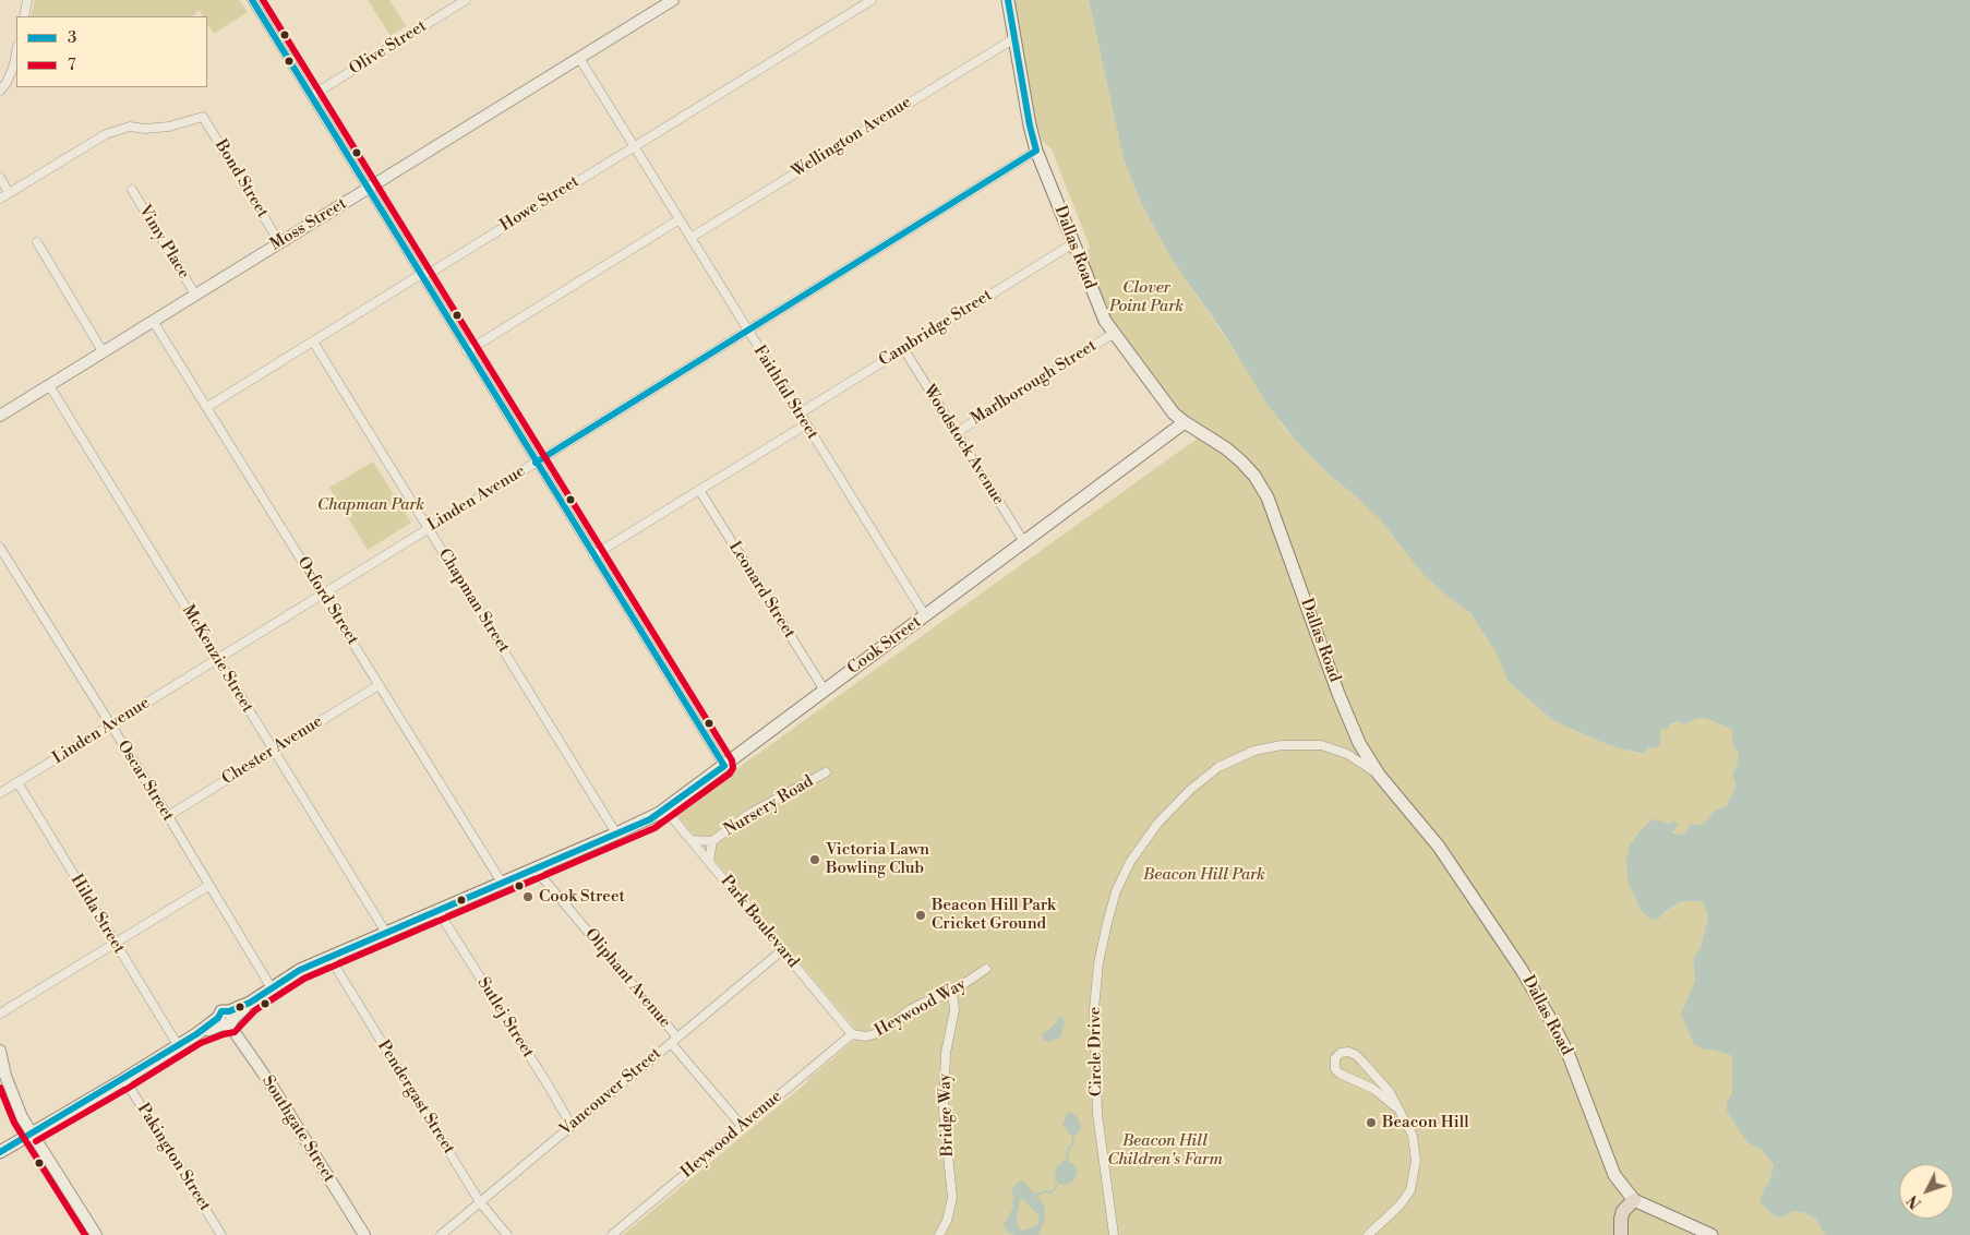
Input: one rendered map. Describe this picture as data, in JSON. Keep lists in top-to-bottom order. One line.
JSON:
{"streets":{"main road":["Dallas Road","Cook Street"],"street":["Olive Street","Wellington Avenue","Bond Street","Howe Street","Moss Street","Vimy Place","Cambridge Street","Marlborough Street","Faithful Street","Woodstock Avenue","Linden Avenue","Leonard Street","Oxford Street","Chapman Street","McKenzie Street","Chester Avenue","Oscar Street","Nursery Road","Hilda Street","Park Boulevard","Oliphant Avenue","Heywood Way","Sutlej Street","Circle Drive","Vancouver Street","Pendergast Street","Bridge Way","Southgate Street","Heywood Avenue","Pakington Street"]},"crossings":[["Wellington Avenue","Dallas Road"],["Wellington Avenue","Faithful Street"],["Bond Street","Moss Street"],["Howe Street","Faithful Street"],["Howe Street","Oxford Street"],["Howe Street","Chapman Street"],["Moss Street","Vimy Place"],["Moss Street","Faithful Street"],["Moss Street","Oxford Street"],["Moss Street","McKenzie Street"],["Dallas Road","Cambridge Street"],["Dallas Road","Marlborough Street"],["Dallas Road","Linden Avenue"],["Dallas Road","Cook Street"],["Dallas Road","Circle Drive"],["Cambridge Street","Faithful Street"],["Cambridge Street","Woodstock Avenue"],["Marlborough Street","Woodstock Avenue"],["Faithful Street","Linden Avenue"],["Faithful Street","Cook Street"],["Woodstock Avenue","Cook Street"],["Linden Avenue","Oxford Street"],["Linden Avenue","Chapman Street"],["Linden Avenue","McKenzie Street"],["Linden Avenue","Oscar Street"],["Linden Avenue","Hilda Street"],["Leonard Street","Cook Street"],["Oxford Street","Cook Street"],["Oxford Street","Chester Avenue"],["Chapman Street","Cook Street"],["Cook Street","McKenzie Street"],["Cook Street","Oscar Street"],["Cook Street","Hilda Street"],["Cook Street","Park Boulevard"],["Cook Street","Oliphant Avenue"],["Cook Street","Sutlej Street"],["Cook Street","Pendergast Street"],["Cook Street","Southgate Street"],["Cook Street","Pakington Street"],["McKenzie Street","Chester Avenue"],["Chester Avenue","Oscar Street"],["Nursery Road","Park Boulevard"],["Park Boulevard","Heywood Way"],["Park Boulevard","Vancouver Street"],["Park Boulevard","Heywood Avenue"],["Oliphant Avenue","Vancouver Street"],["Oliphant Avenue","Heywood Avenue"],["Heywood Way","Bridge Way"],["Heywood Way","Heywood Avenue"],["Sutlej Street","Vancouver Street"],["Vancouver Street","Pendergast Street"]],"parks":["Clover Point Park","Chapman Park","Beacon Hill Park","Beacon Hill Children's Farm"],"places":["Victoria Lawn Bowling Club","Cook Street","Beacon Hill Park Cricket Ground","Beacon Hill"],"lines":["transit line 3","transit line 7"],"legend":["3","7"],"north":"bottom left"}
